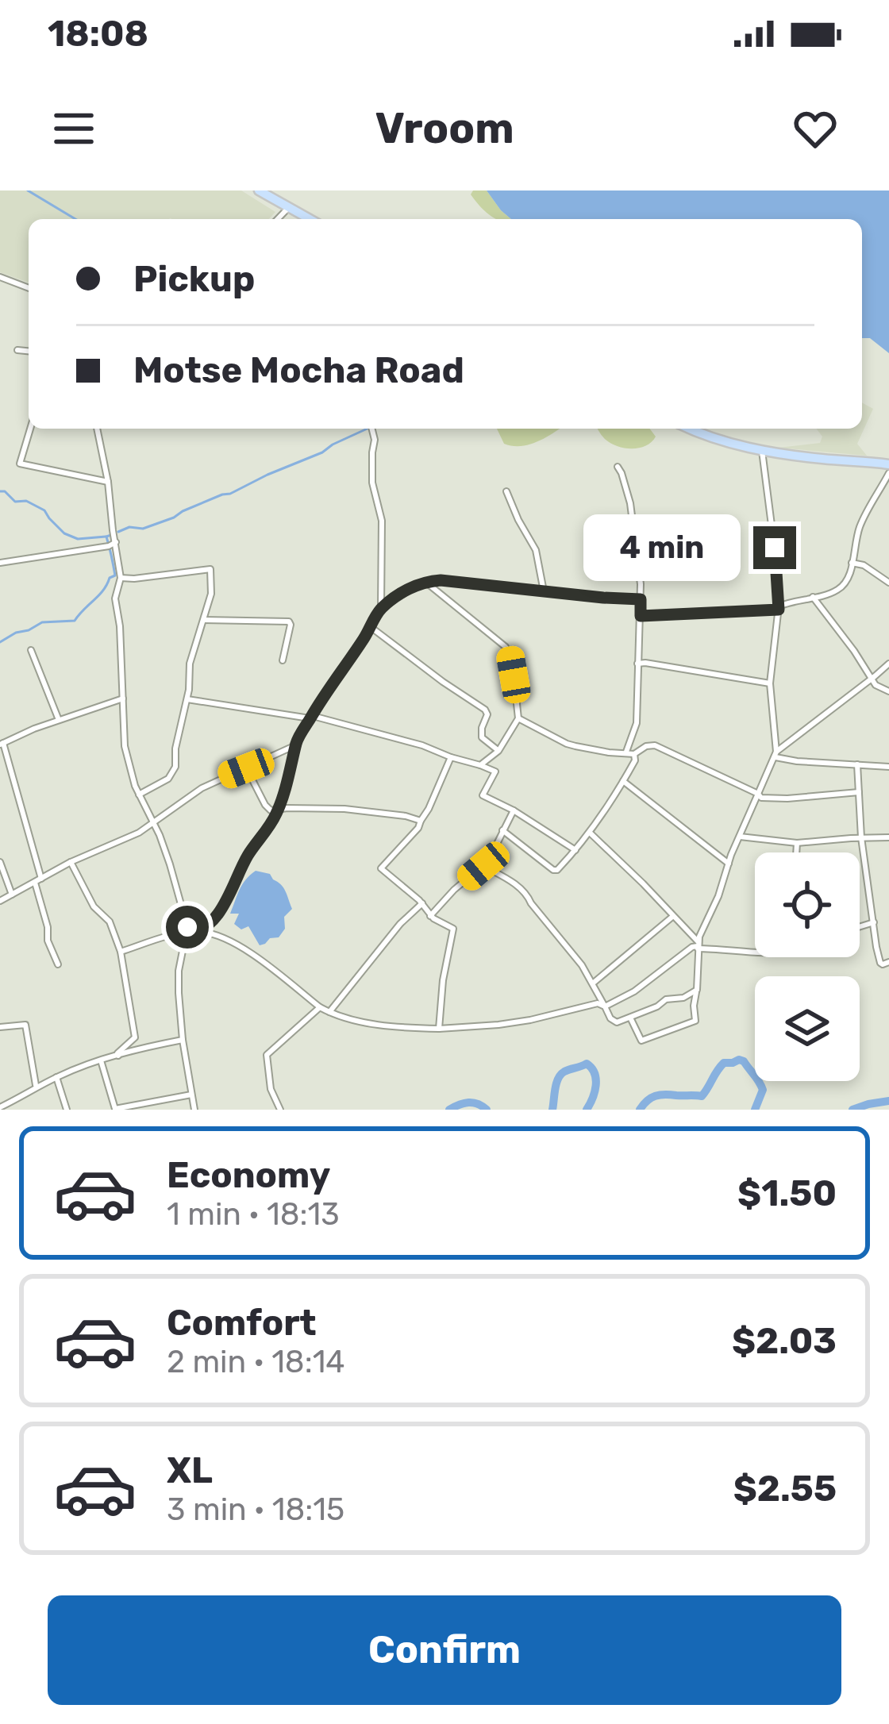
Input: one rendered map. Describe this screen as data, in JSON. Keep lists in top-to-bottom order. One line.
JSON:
{"page":{"status":"18:08","header":"Vroom","banner":["Pickup","Motse Mocha Road"],"bubble":"4 min","list":[{"name":"Economy","note":"1 min · 18:13","value":"$1.50"},{"name":"Comfort","note":"2 min · 18:14","value":"$2.03"},{"name":"XL","note":"3 min · 18:15","value":"$2.55"}],"buttons":"Confirm"}}
